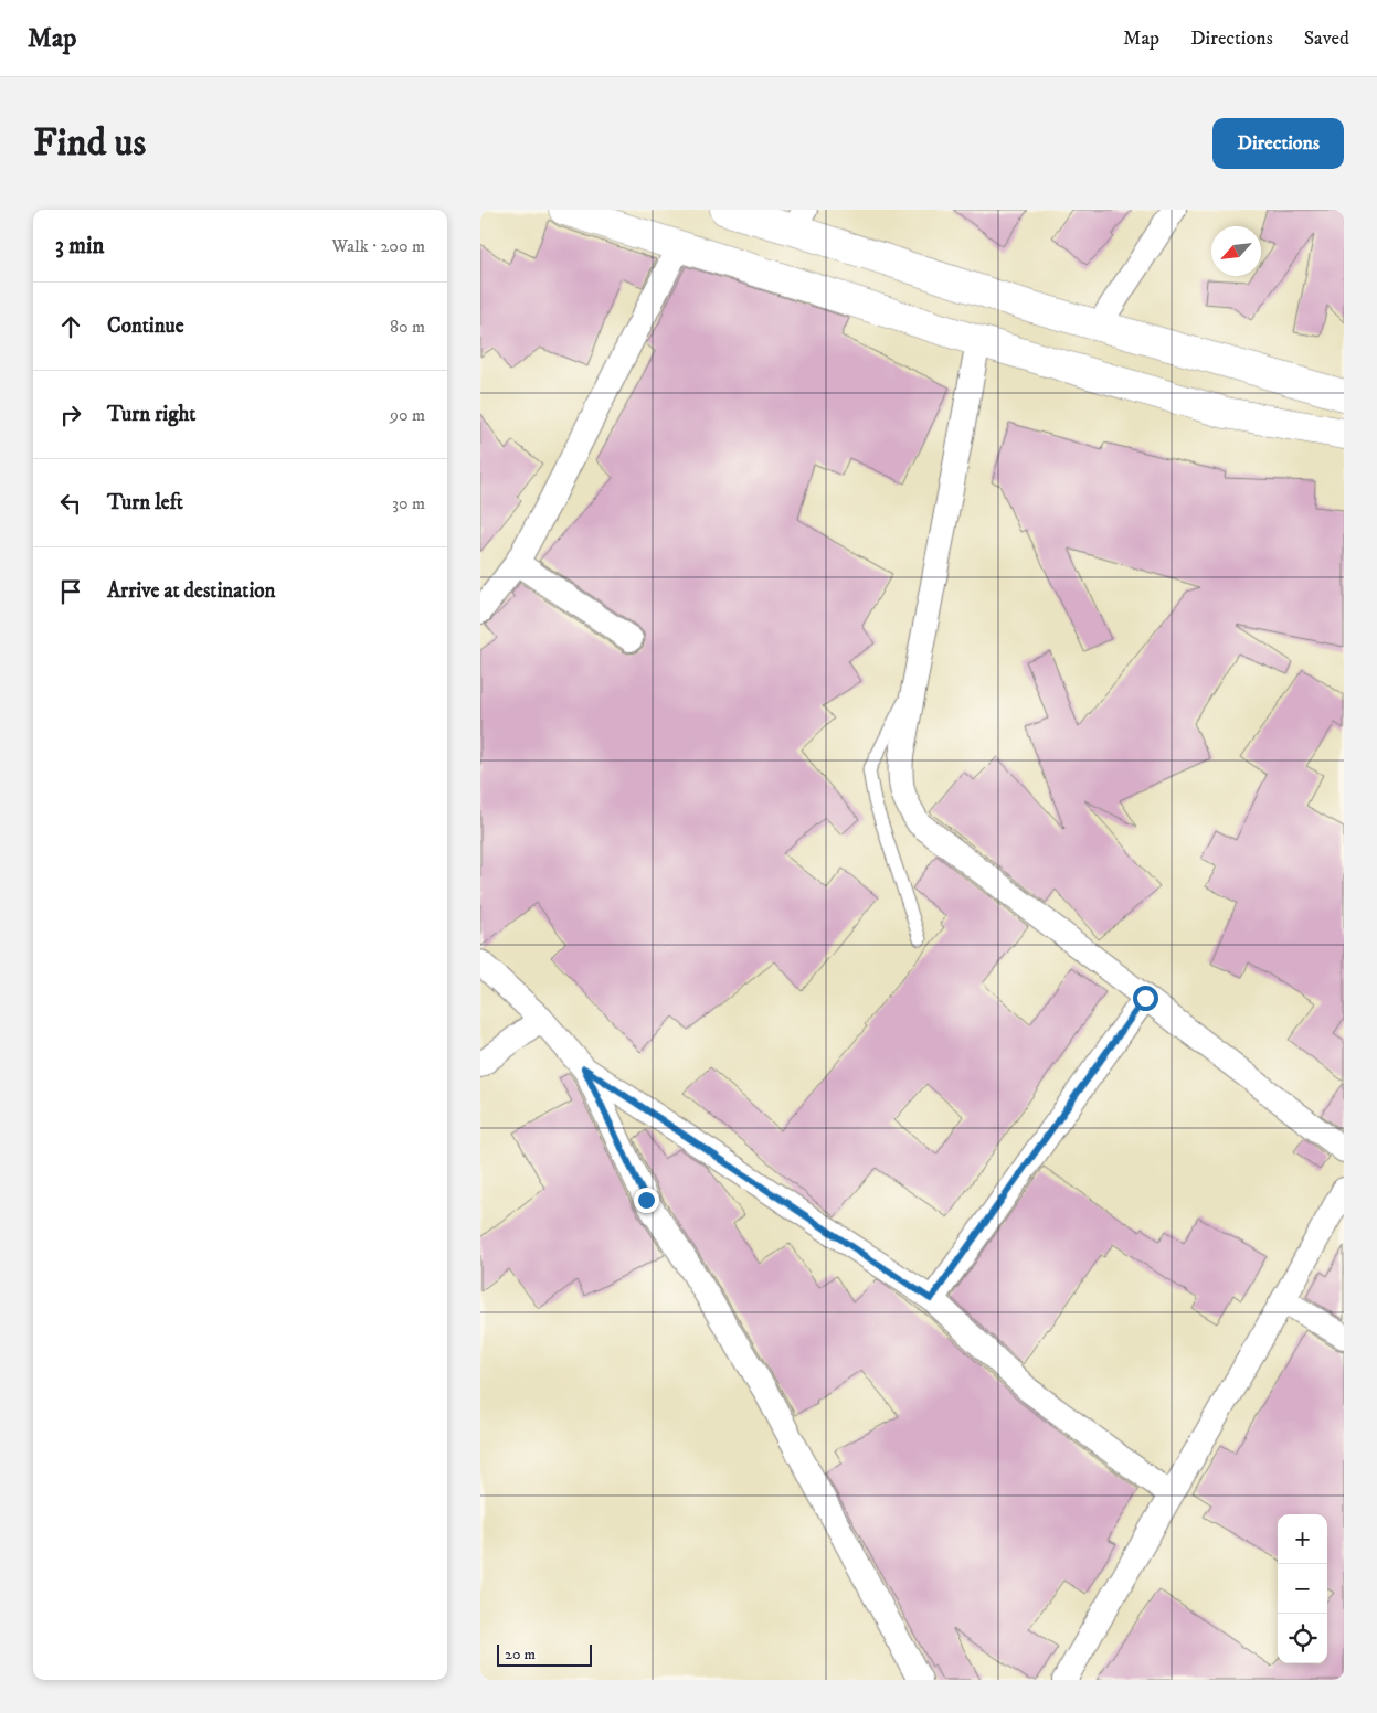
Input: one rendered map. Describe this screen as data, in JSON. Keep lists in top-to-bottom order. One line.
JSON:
{"scale_bar":"20 m","north":"bottom left","page":{"header":"Map","nav":["Map","Directions","Saved"],"buttons":"Directions","title":"Find us","heading":["3 min","Walk · 200 m"],"list":[["Continue","80 m"],["Turn right","90 m"],["Turn left","30 m"],"Arrive at destination"],"map_buttons":["+","−"],"scale":"20 m"}}
